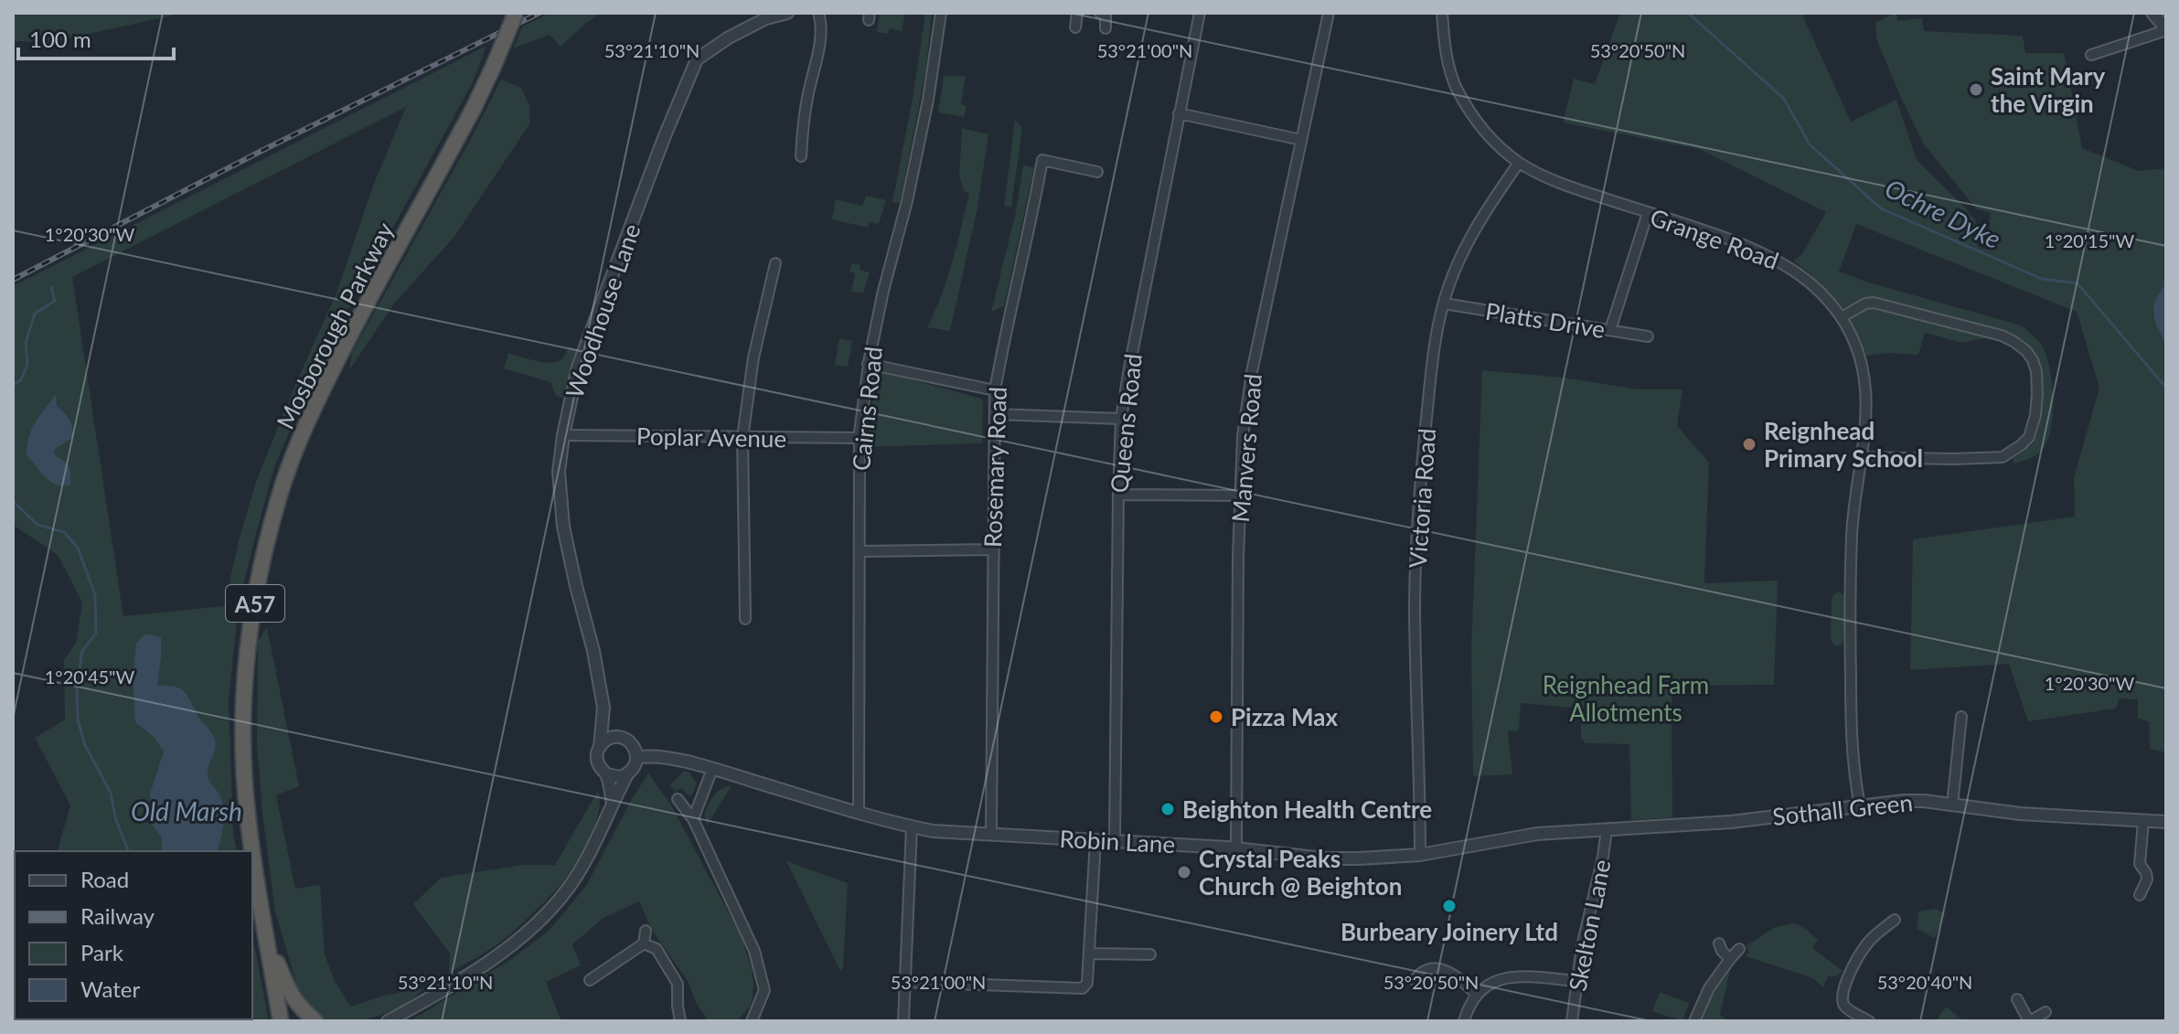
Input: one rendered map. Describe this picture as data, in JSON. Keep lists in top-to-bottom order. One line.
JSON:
{"streets":{"highway":["Mosborough Parkway","A57"],"street":["Grange Road","Woodhouse Lane","Platts Drive","Cairns Road","Queens Road","Poplar Avenue","Manvers Road","Rosemary Road","Victoria Road","Sothall Green","Robin Lane","Skelton Lane"]},"crossings":[["Grange Road","Victoria Road"],["Grange Road","Sothall Green"],["Woodhouse Lane","Poplar Avenue"],["Woodhouse Lane","Robin Lane"],["Platts Drive","Victoria Road"],["Cairns Road","Poplar Avenue"],["Cairns Road","Robin Lane"],["Queens Road","Robin Lane"],["Manvers Road","Robin Lane"],["Rosemary Road","Robin Lane"],["Victoria Road","Robin Lane"],["Sothall Green","Robin Lane"],["Sothall Green","Skelton Lane"],["Robin Lane","Skelton Lane"]],"water":["Ochre Dyke","Old Marsh"],"parks":["Reignhead Farm Allotments"],"places":["Saint Mary the Virgin","Reignhead Primary School","Pizza Max","Beighton Health Centre","Crystal Peaks Church @ Beighton","Burbeary Joinery Ltd"],"legend":["Road","Railway","Park","Water"],"scale_bar":"100 m","coordinates":["53°21'10\"N","53°21'00\"N","53°20'50\"N","1°20'30\"W","1°20'15\"W","1°20'45\"W","53°20'40\"N"]}
